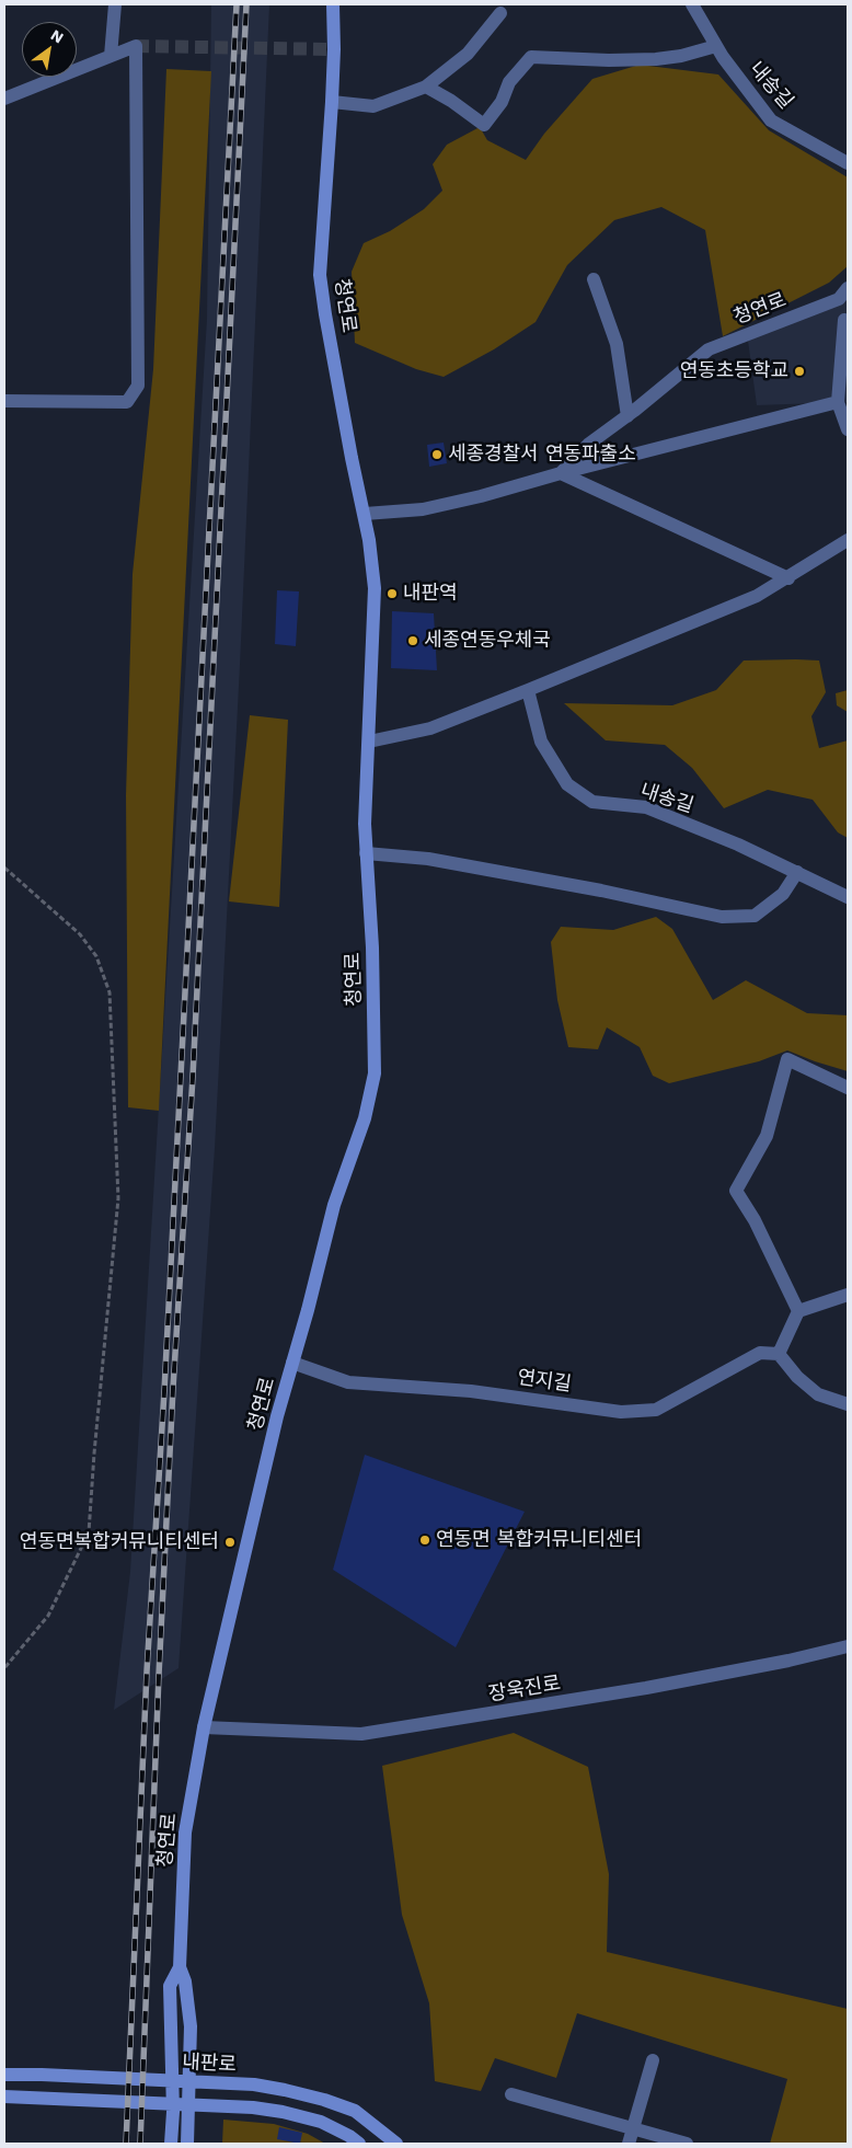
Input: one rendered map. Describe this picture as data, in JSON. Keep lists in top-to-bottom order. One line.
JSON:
{"streets":{"main road":["청연로","내판로"],"street":["내송길","연지길","장욱진로"]},"crossings":[["청연로","연지길"],["청연로","장욱진로"]],"places":["연동초등학교","세종경찰서 연동파출소","내판역","세종연동우체국","연동면 복합커뮤니티센터","연동면복합커뮤니티센터"],"north":"top right"}
